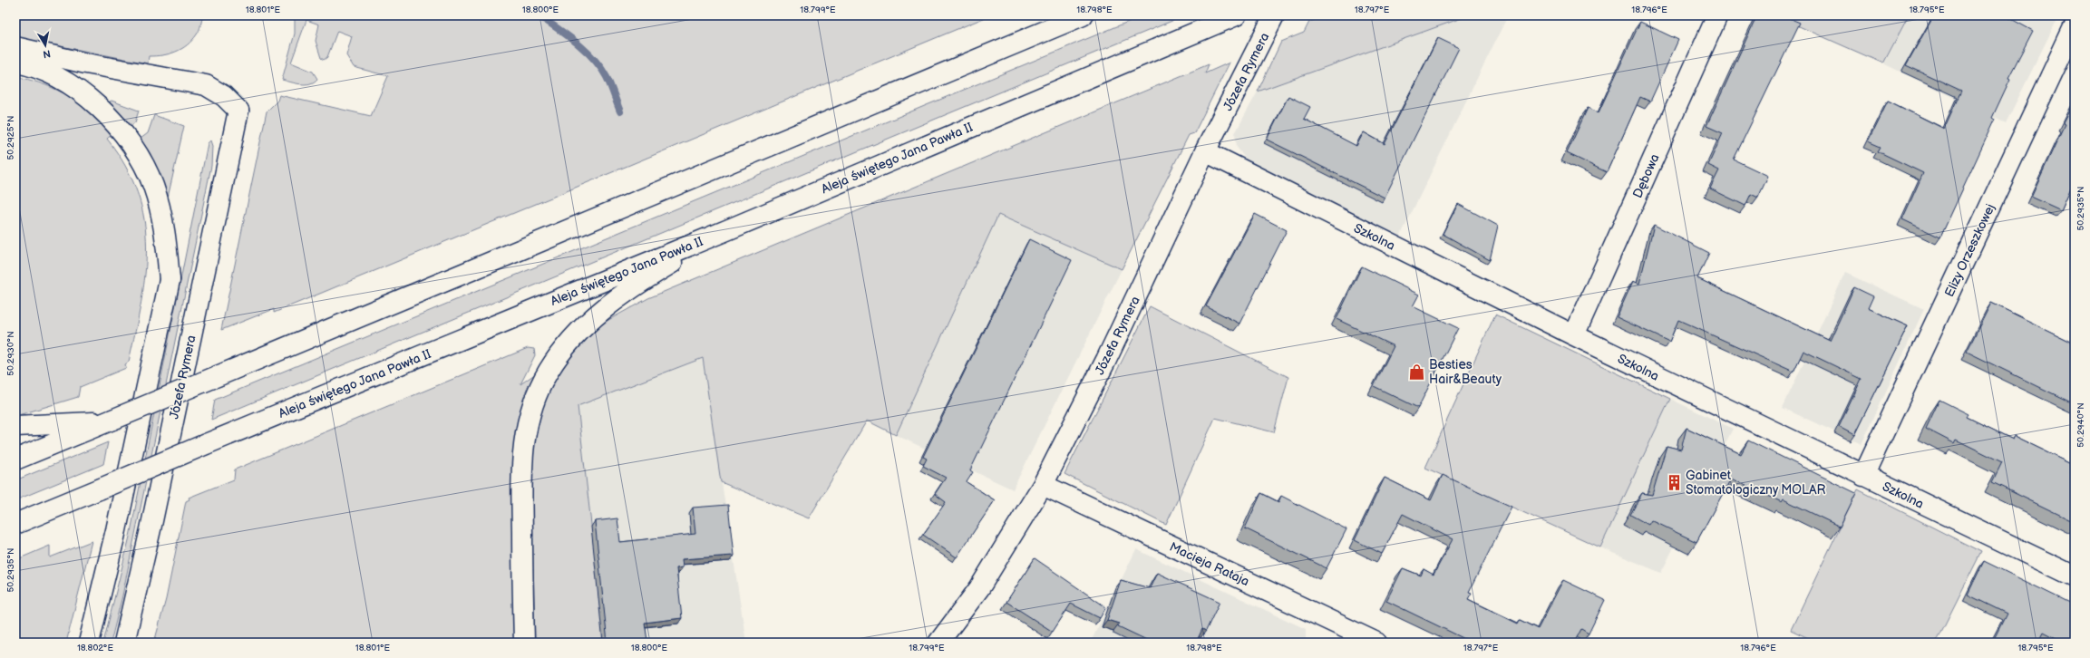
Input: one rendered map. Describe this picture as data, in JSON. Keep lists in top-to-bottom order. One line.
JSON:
{"streets":{"street":["Józefa Rymera","Aleja świętego Jana Pawła II","Dębowa","Szkolna","Elizy Orzeszkowej","Macieja Rataja"]},"crossings":[["Józefa Rymera","Szkolna"],["Józefa Rymera","Macieja Rataja"],["Dębowa","Szkolna"],["Szkolna","Elizy Orzeszkowej"]],"places":{"shop":["Besties Hair&Beauty"],"building":["Gabinet Stomatologiczny MOLAR"]},"north":"bottom","coordinates":["18.801°E","18.800°E","18.799°E","18.798°E","18.797°E","18.796°E","18.795°E","50.2925°N","50.2935°N","50.2930°N","50.2940°N","18.802°E"]}
